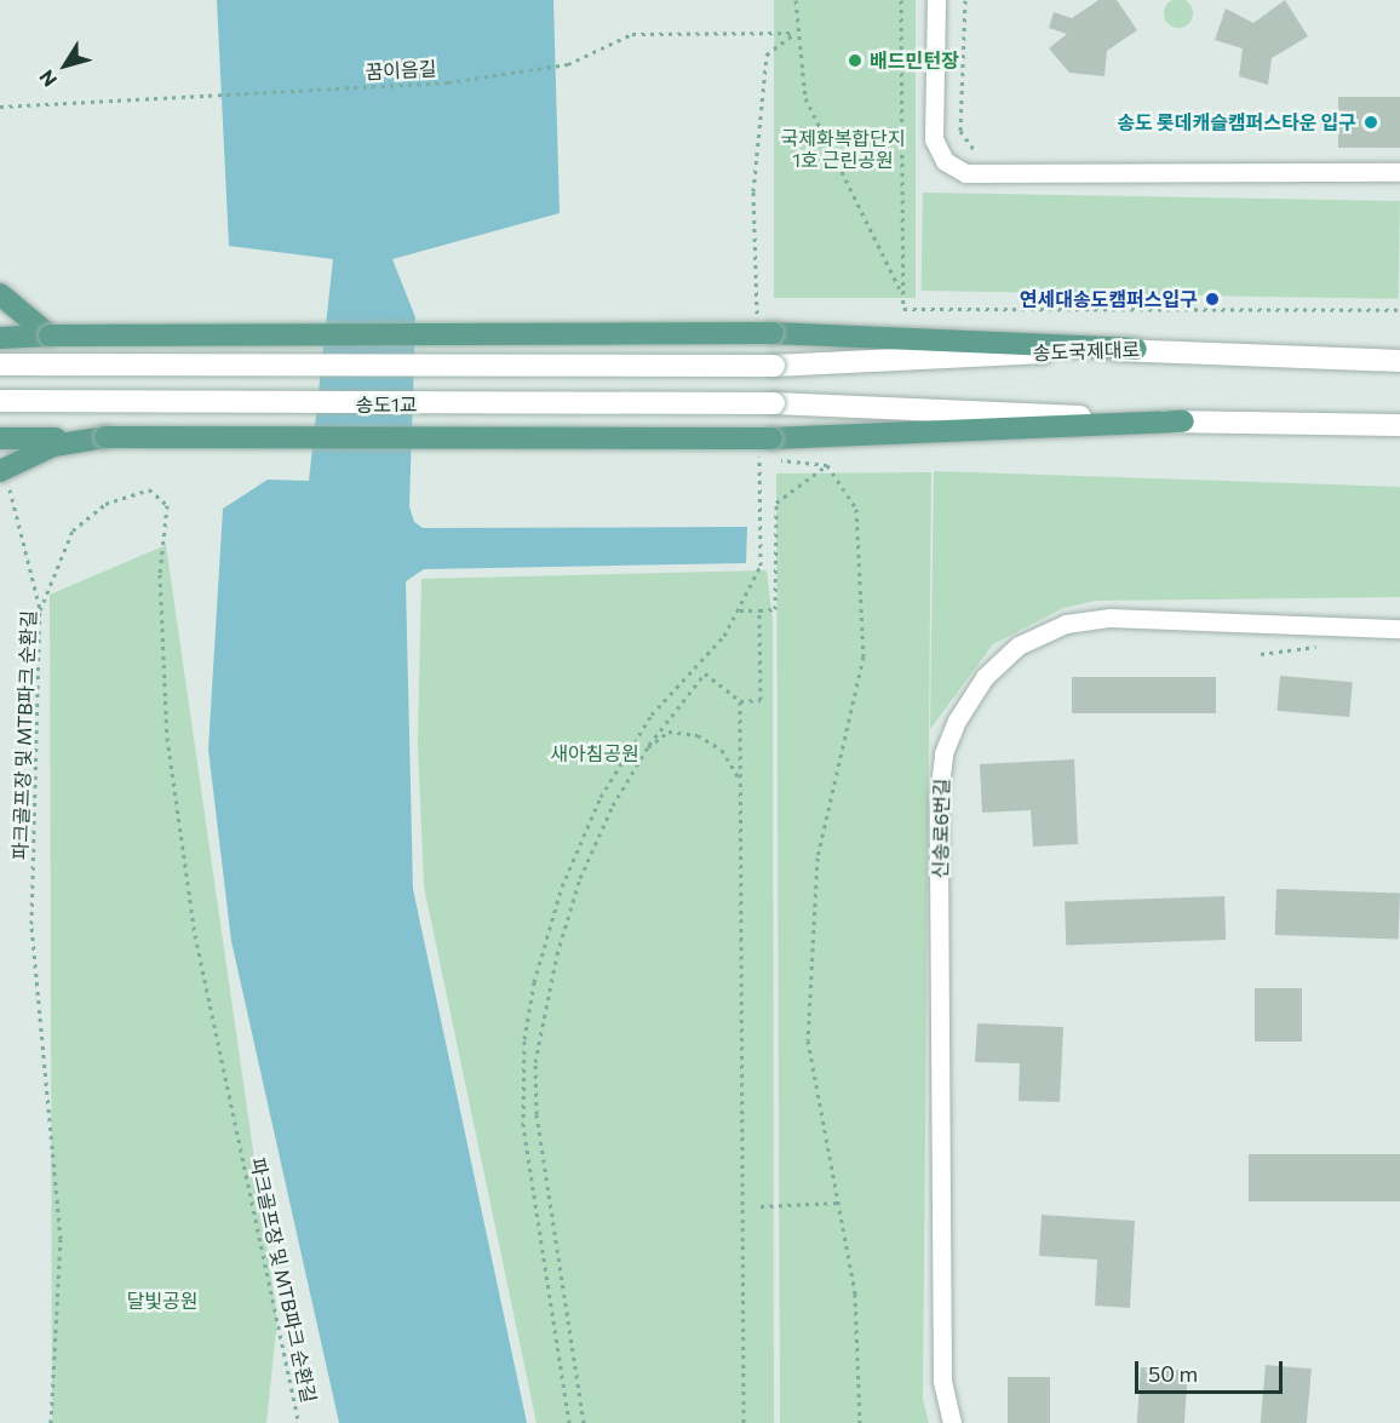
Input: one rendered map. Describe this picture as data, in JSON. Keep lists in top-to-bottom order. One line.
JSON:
{"streets":{"main road":["송도국제대로","송도1교"],"street":["신송로6번길"],"path":["꿈이음길","파크골프장 및 MTB파크 순환길"]},"crossings":[["송도국제대로","송도1교"]],"parks":["국제화복합단지 1호 근린공원","새아침공원","달빛공원"],"places":["배드민턴장","송도 롯데캐슬캠퍼스타운 입구","연세대송도캠퍼스입구"],"scale_bar":"50 m","north":"bottom left"}
